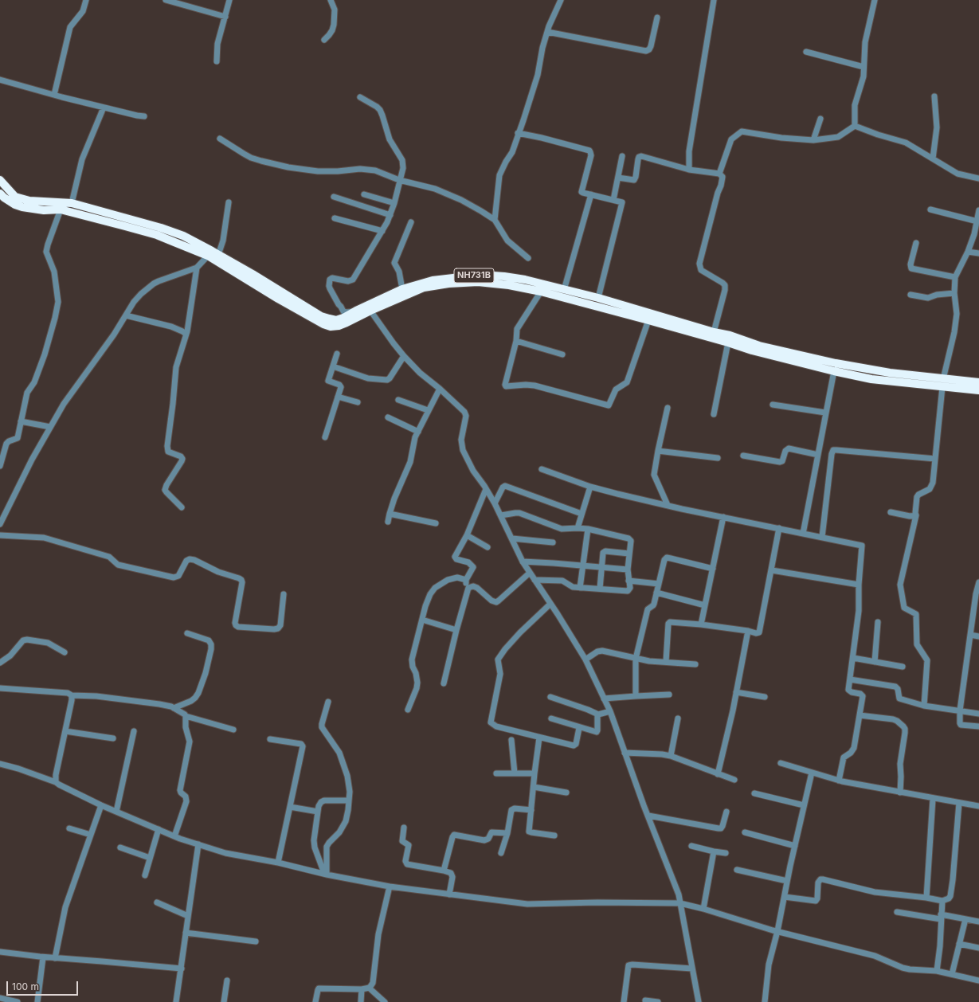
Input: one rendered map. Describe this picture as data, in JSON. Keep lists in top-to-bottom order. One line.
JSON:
{"streets":{"highway":["NH731B"]},"scale_bar":"100 m"}
